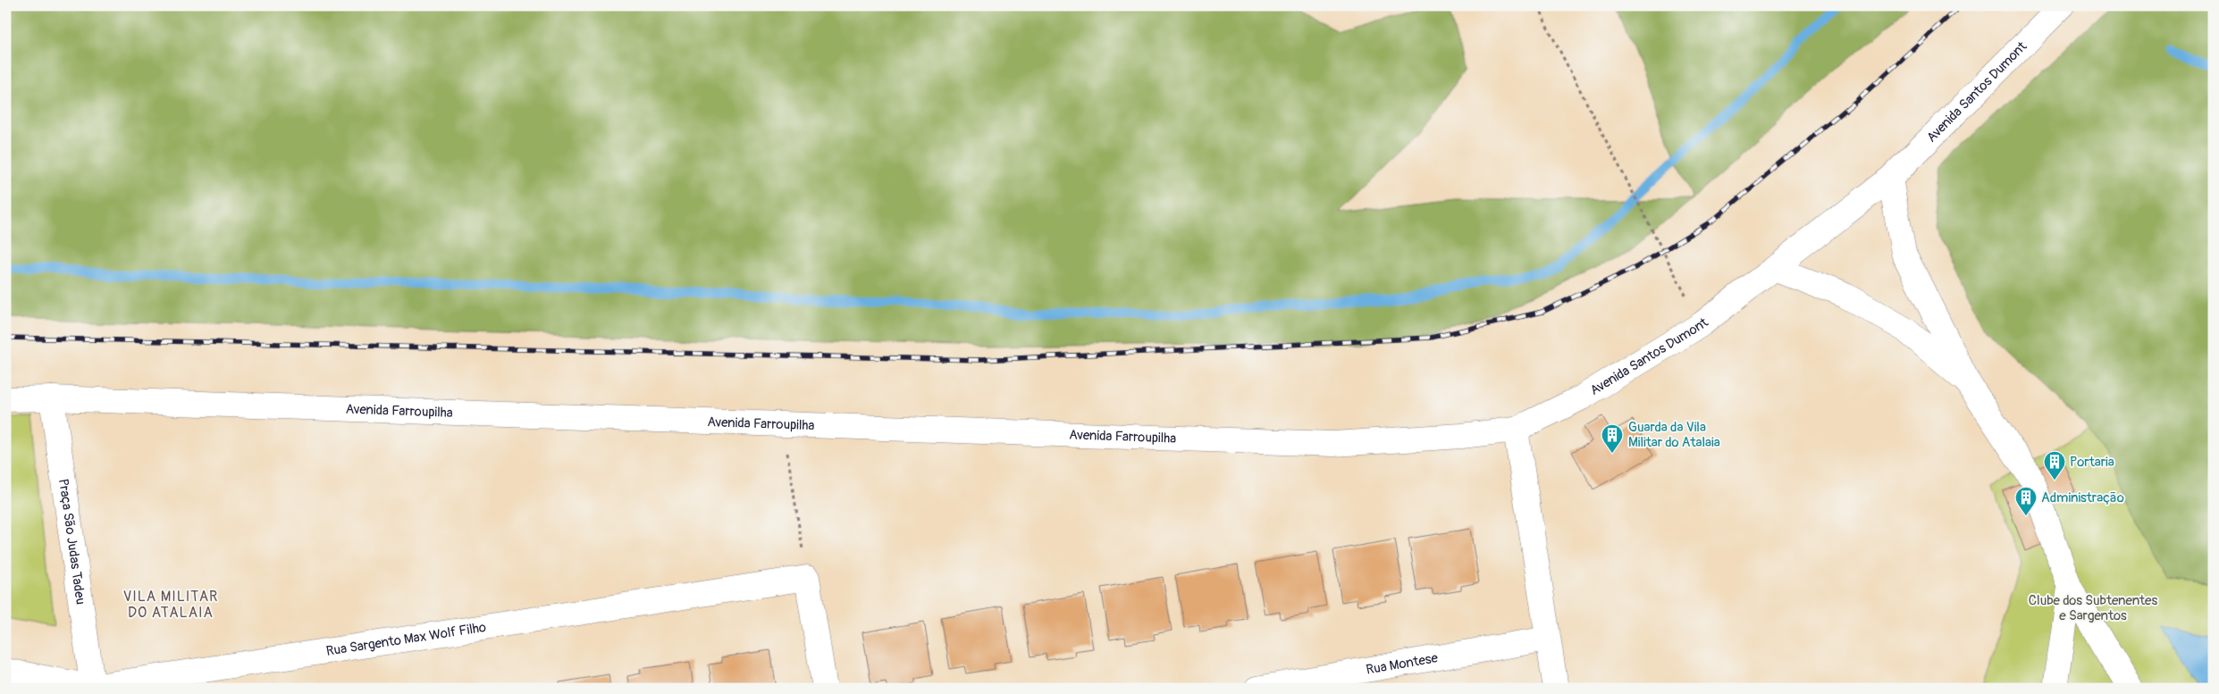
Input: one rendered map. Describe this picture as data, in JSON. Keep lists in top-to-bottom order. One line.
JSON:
{"streets":{"street":["Avenida Santos Dumont","Avenida Farroupilha","Praça São Judas Tadeu","Rua Sargento Max Wolf Filho","Rua Montese"]},"crossings":[["Avenida Santos Dumont","Avenida Farroupilha"],["Avenida Farroupilha","Praça São Judas Tadeu"],["Praça São Judas Tadeu","Rua Sargento Max Wolf Filho"]],"districts":["VILA MILITAR DO ATALAIA"],"parks":["Clube dos Subtenentes e Sargentos"],"places":{"building":["Guarda da Vila Militar do Atalaia","Portaria","Administração"]}}
